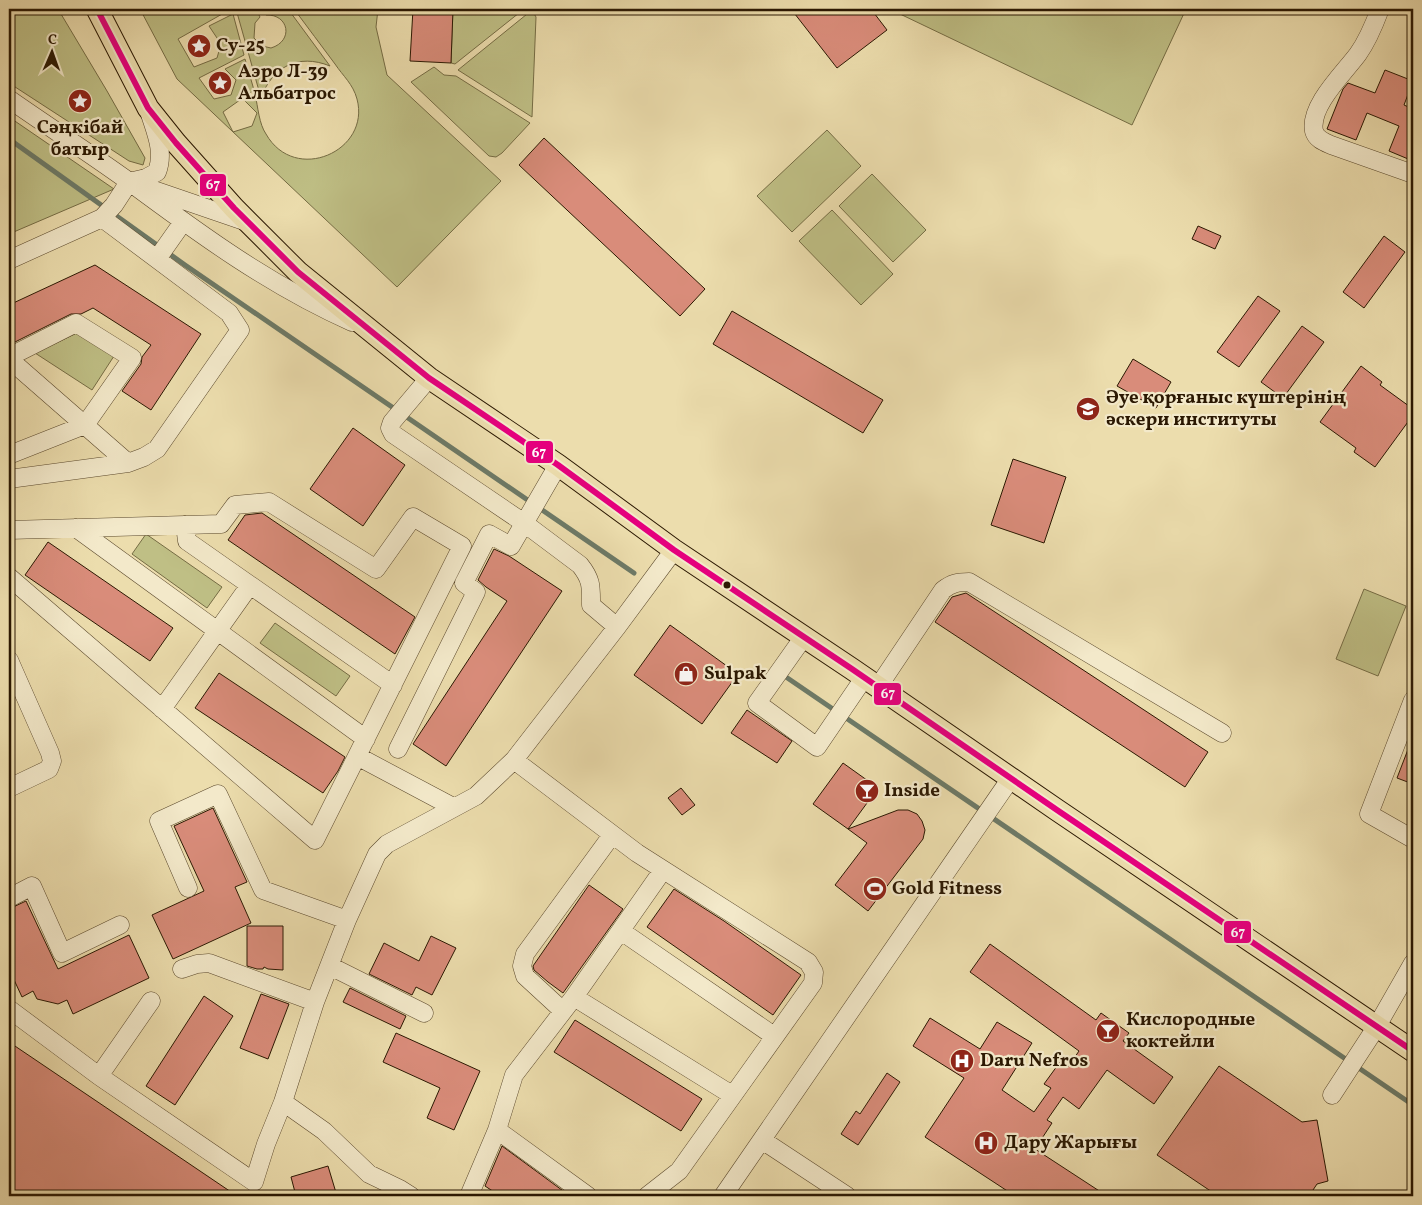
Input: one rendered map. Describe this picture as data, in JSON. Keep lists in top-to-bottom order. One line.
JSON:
{"places":{"place":["Су-25","Аэро Л-39 Альбатрос","Сәңкібай батыр"],"school or university":["Әуе қорғаныс күштерінің әскери институты"],"shop":["Sulpak"],"bar":["Inside","Кислородные коктейли"],"sports":["Gold Fitness"],"hospital":["Daru Nefros","Дару Жарығы"]},"lines":["transit line 67"],"north":"top"}
